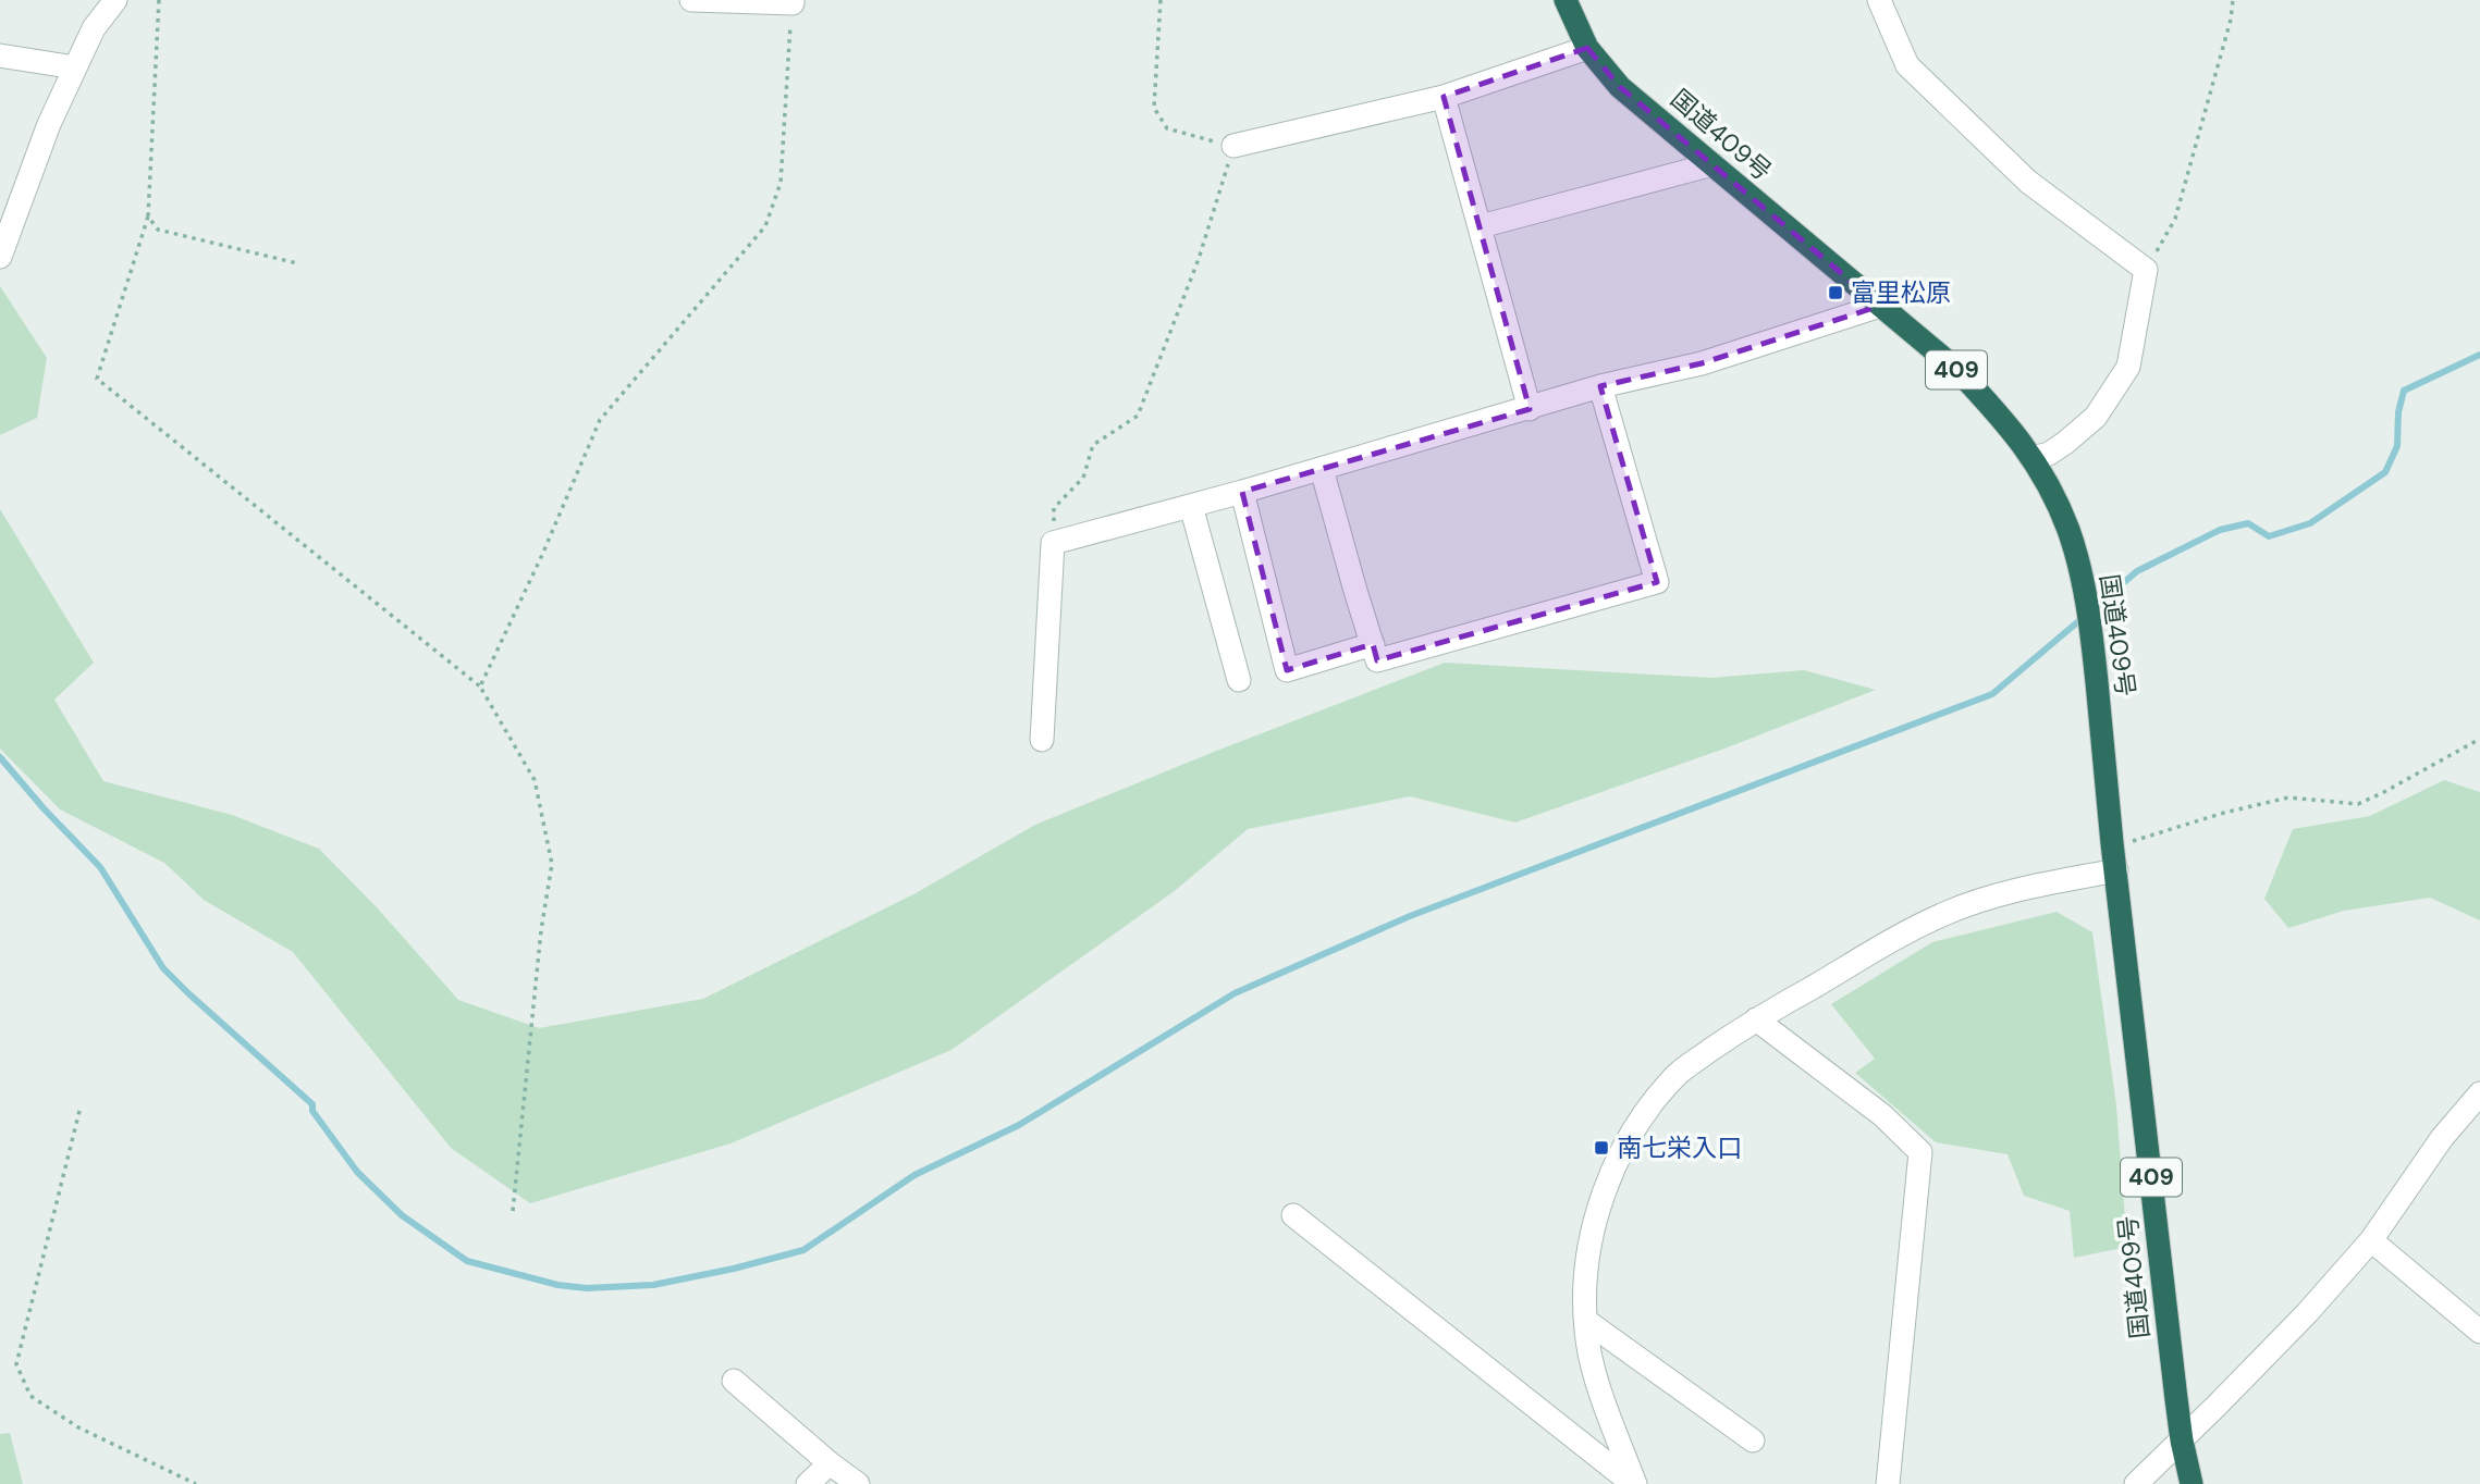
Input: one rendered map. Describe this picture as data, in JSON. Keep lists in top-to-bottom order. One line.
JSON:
{"streets":{"highway":["国道409号","409"]},"places":{"transit":["富里松原","南七栄入口"]}}
